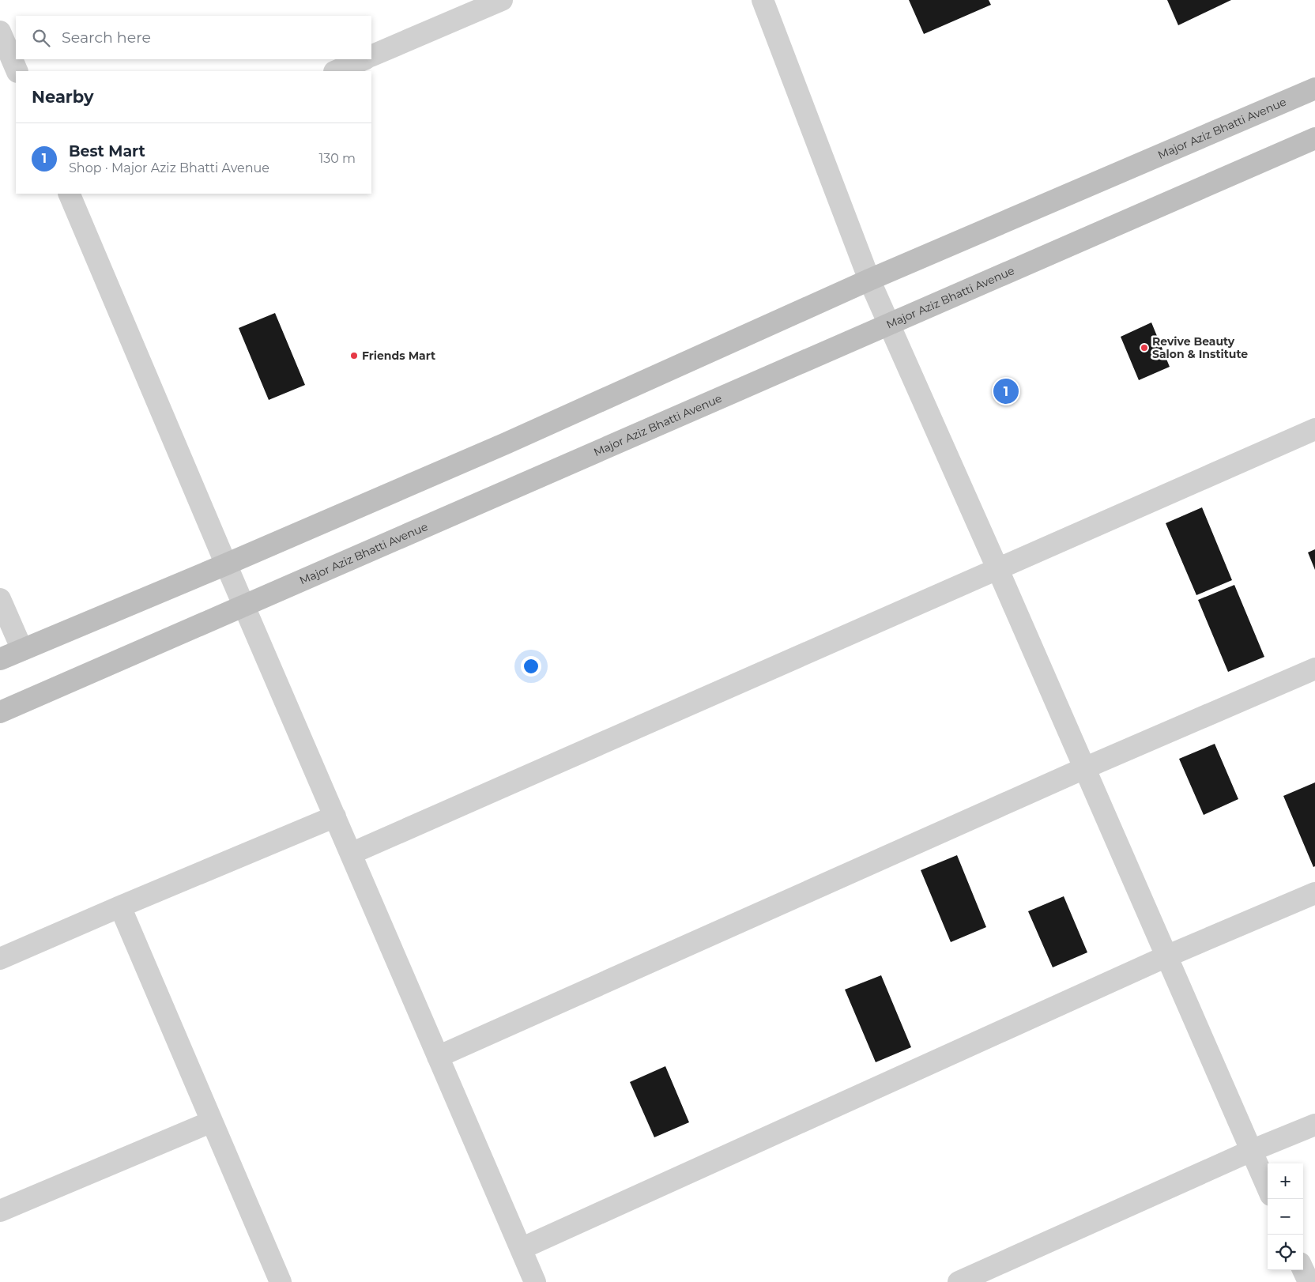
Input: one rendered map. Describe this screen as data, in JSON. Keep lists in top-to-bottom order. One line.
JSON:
{"streets":{"main road":["Major Aziz Bhatti Avenue"]},"places":["Revive Beauty Salon & Institute","Friends Mart"],"page":{"search":"Search here","heading":"Nearby","list":[{"mark":"1","name":"Best Mart","note":"Shop · Major Aziz Bhatti Avenue","value":"130 m"}],"pins":"1","map_buttons":["+","−"]}}
